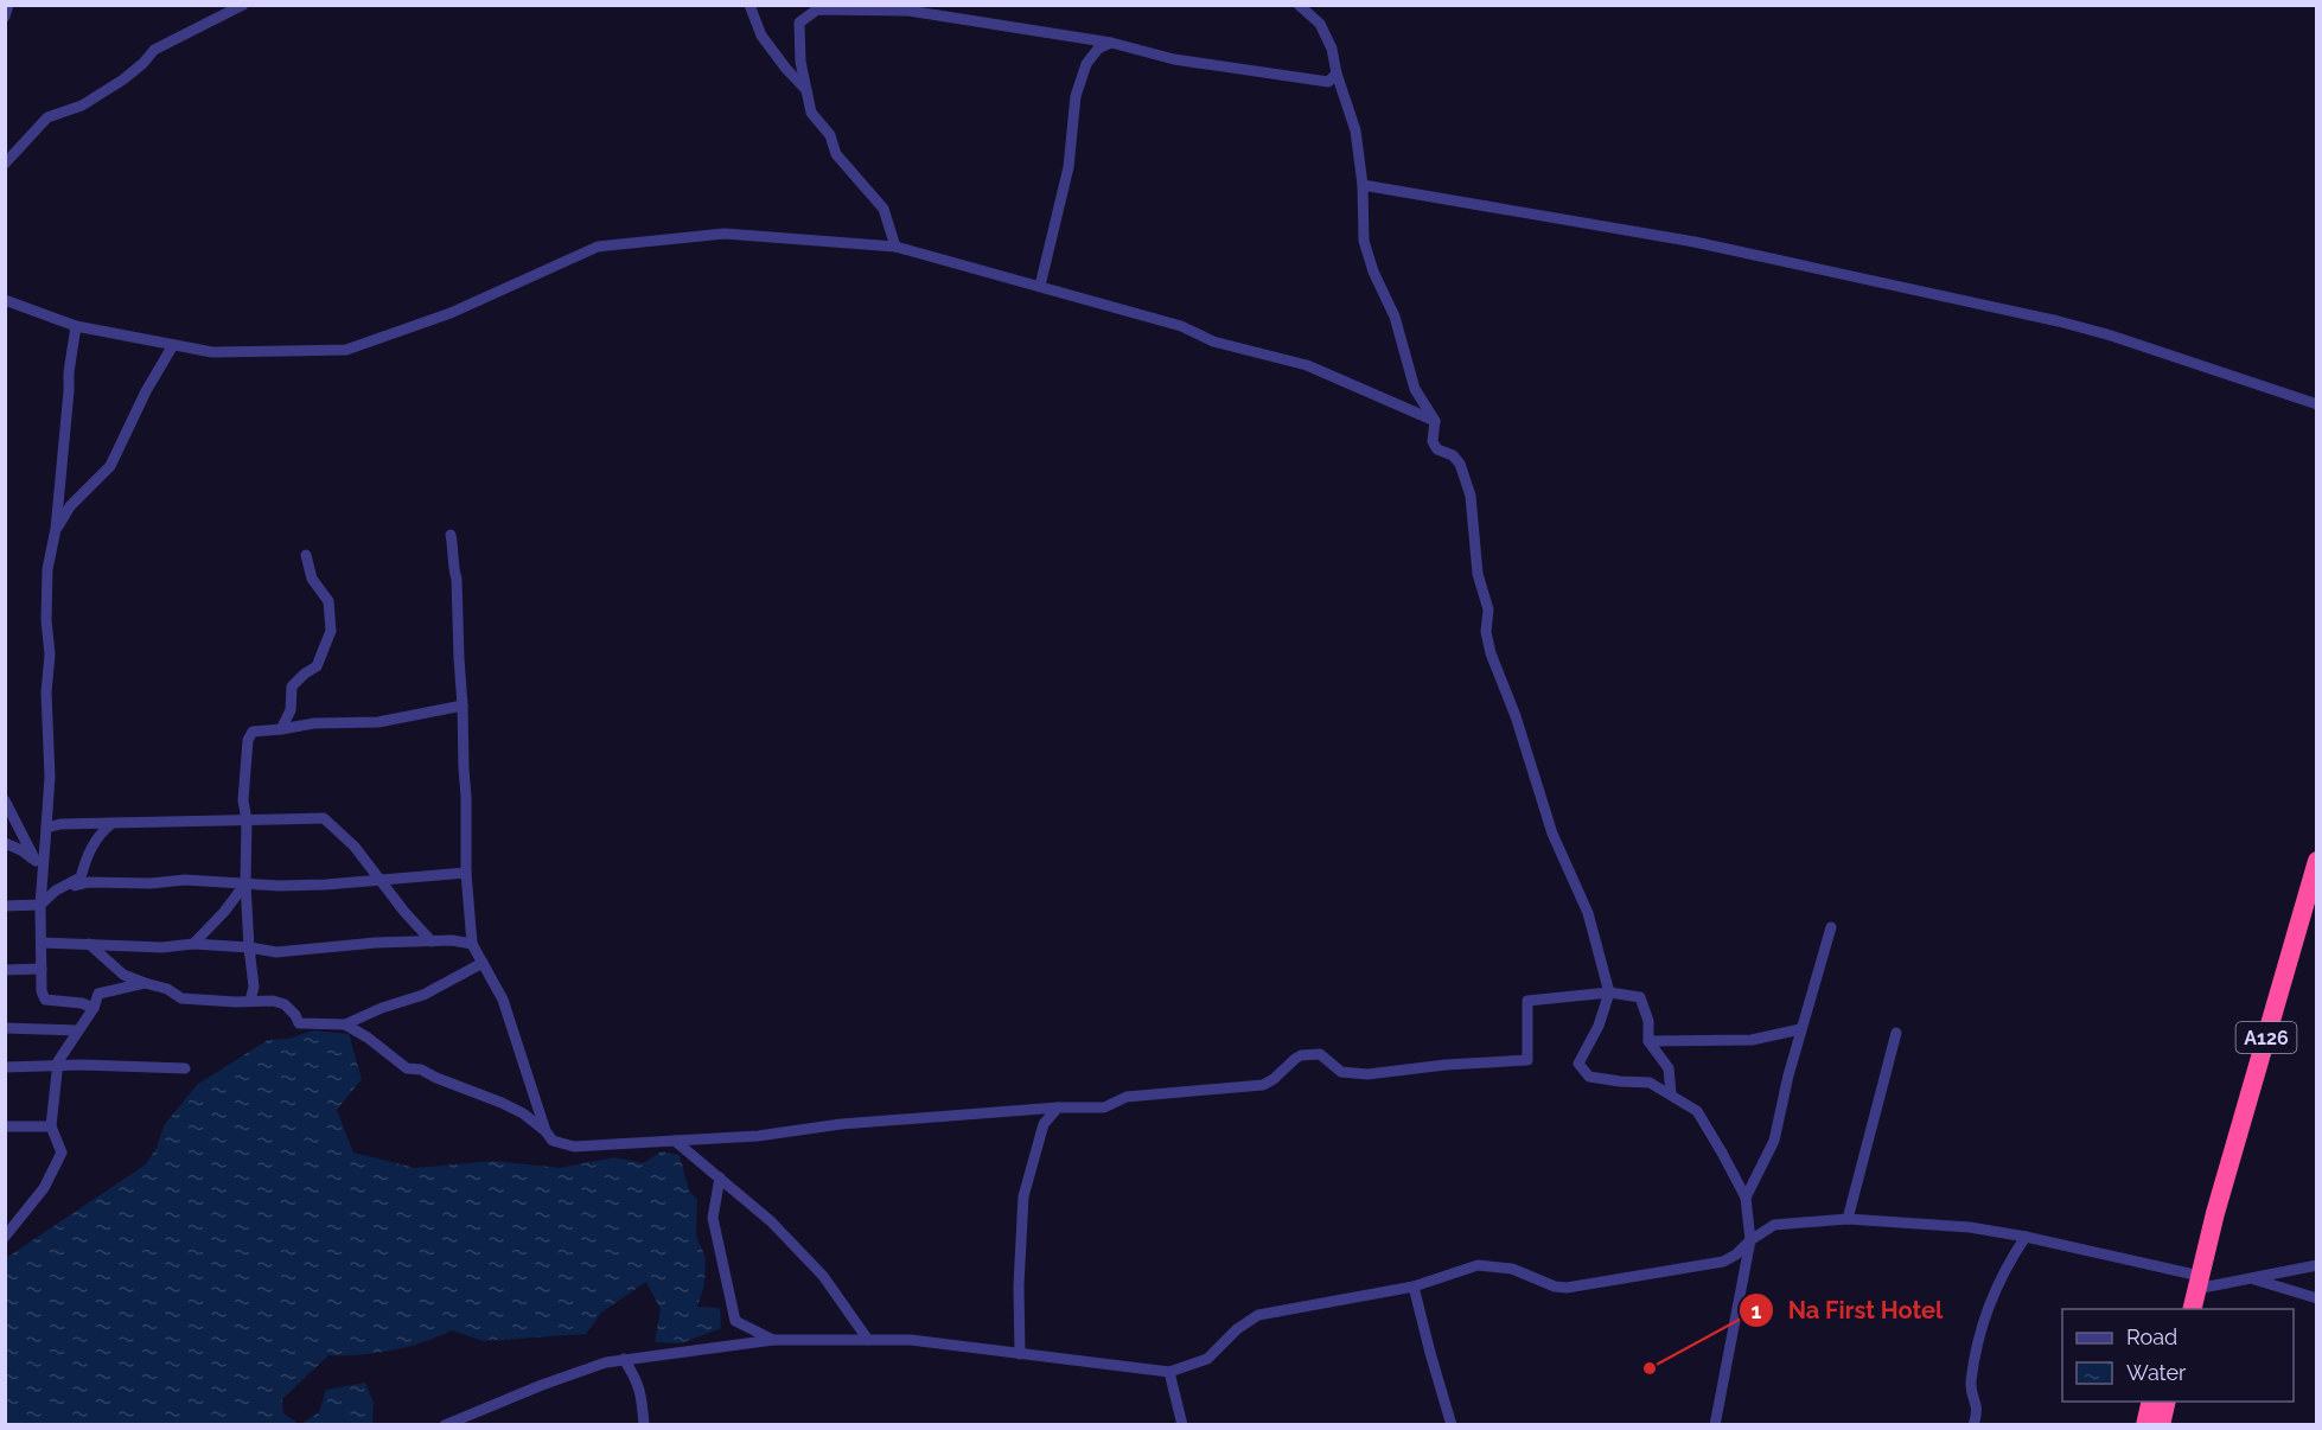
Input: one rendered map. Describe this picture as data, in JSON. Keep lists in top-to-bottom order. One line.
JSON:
{"streets":{"highway":["A126"]},"places":["Na First Hotel"],"legend":["Road","Water"]}
